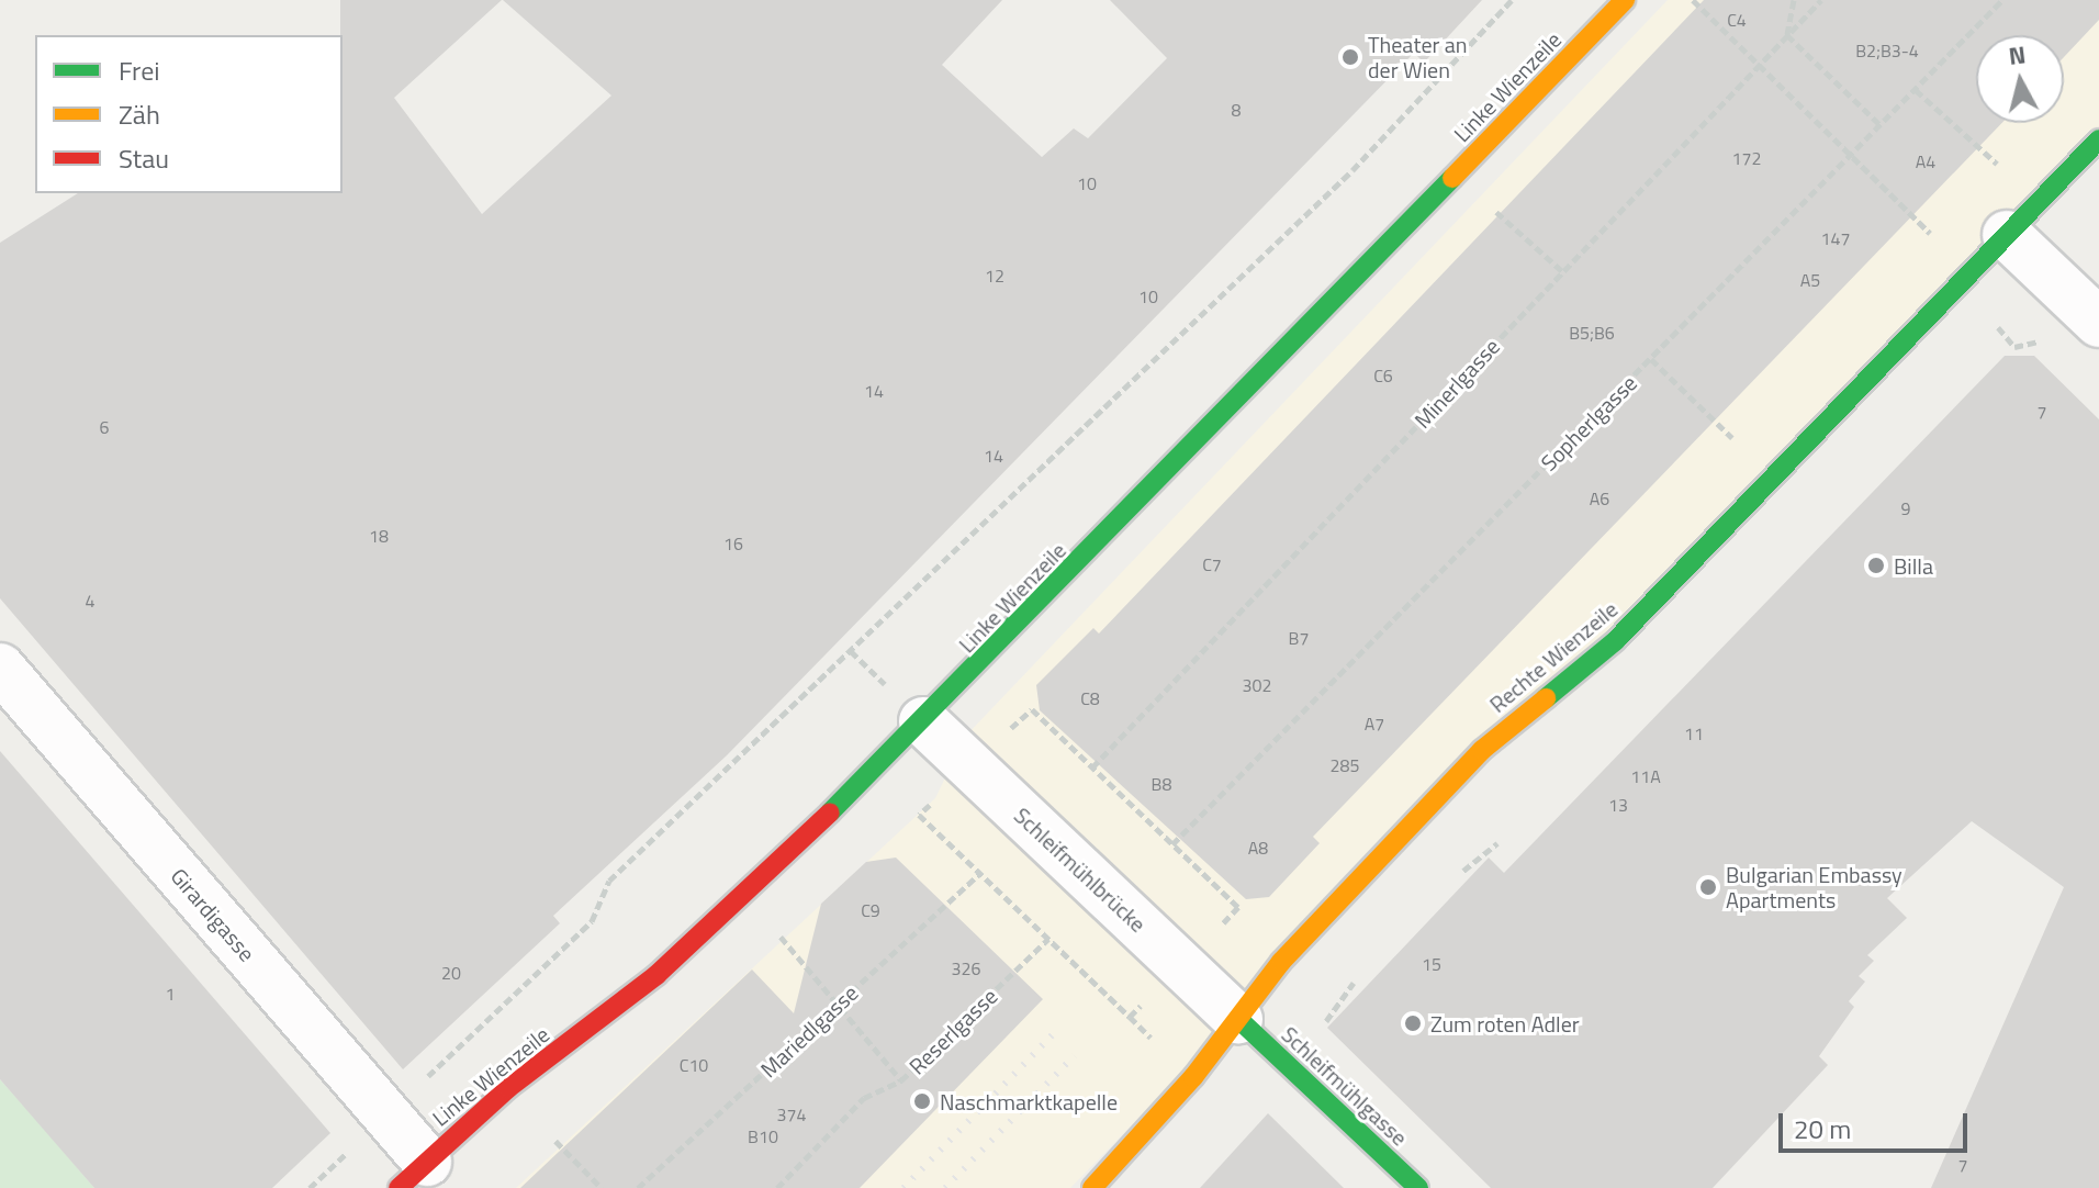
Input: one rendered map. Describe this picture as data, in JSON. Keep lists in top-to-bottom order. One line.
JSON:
{"streets":{"main road":["Linke Wienzeile","Rechte Wienzeile","Schleifmühlgasse"],"street":["Schleifmühlbrücke","Girardigasse"],"path":["Minerlgasse","Sopherlgasse","Mariedlgasse","Reserlgasse"]},"crossings":[["Linke Wienzeile","Schleifmühlbrücke"],["Linke Wienzeile","Girardigasse"],["Rechte Wienzeile","Schleifmühlbrücke"],["Rechte Wienzeile","Schleifmühlgasse"],["Schleifmühlbrücke","Schleifmühlgasse"],["Mariedlgasse","Reserlgasse"]],"places":["Theater an der Wien","Billa","Bulgarian Embassy Apartments","Zum roten Adler","Naschmarktkapelle"],"house_numbers":["C4","B2;B3-4","8","172","A4","10","147","12","A5","10","B5;B6","C6","14","7","6","14","A6","9","18","16","C7","4","B7","302","C8","A7","11","285","11A","B8","13","A8","C9","15","326","20","1","C10","374","B10","7"],"legend":["Frei","Zäh","Stau"],"scale_bar":"20 m","north":"top"}
